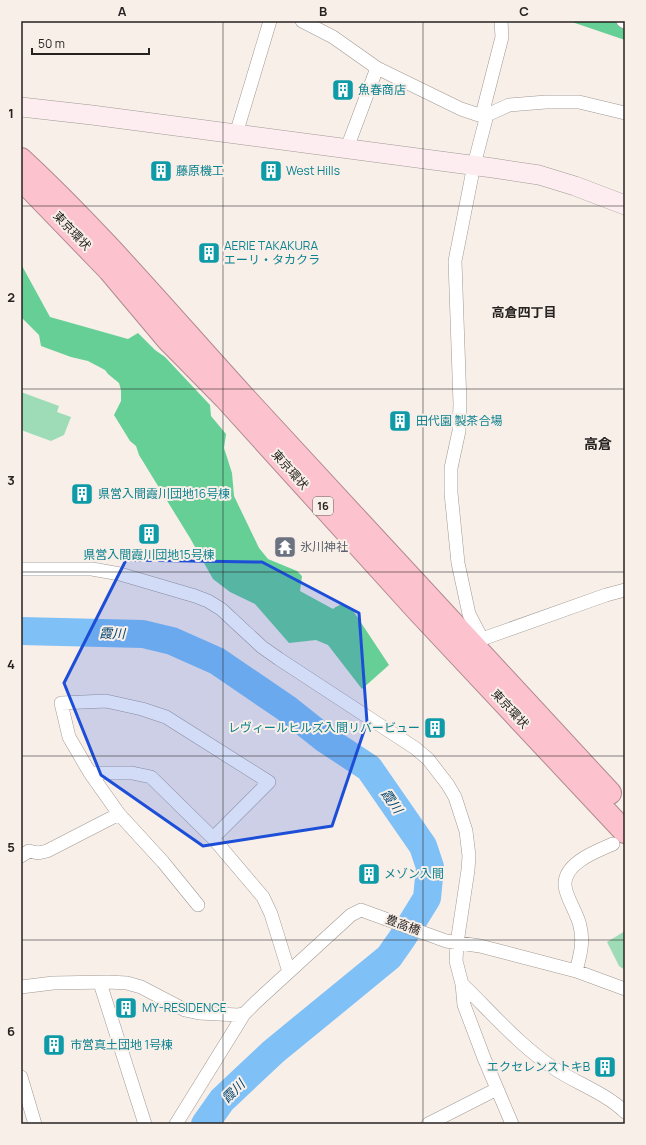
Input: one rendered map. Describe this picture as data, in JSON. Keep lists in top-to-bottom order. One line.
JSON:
{"streets":{"highway":["東京環状","16"],"street":["豊高橋"]},"districts":["高倉四丁目","高倉"],"water":["霞川"],"places":{"building":["魚春商店","藤原機工","West Hills","AERIE TAKAKURA エーリ・タカクラ","田代園 製茶合場","県営入間霞川団地16号棟","県営入間霞川団地15号棟","レヴィールヒルズ入間リバービュー","メゾン入間","MY-RESIDENCE","市営真土団地 1号棟","エクセレンストキB"],"temple":["氷川神社"]},"scale_bar":"50 m","grid":{"columns":["A","B","C"],"rows":["1","2","3","4","5","6"]}}
